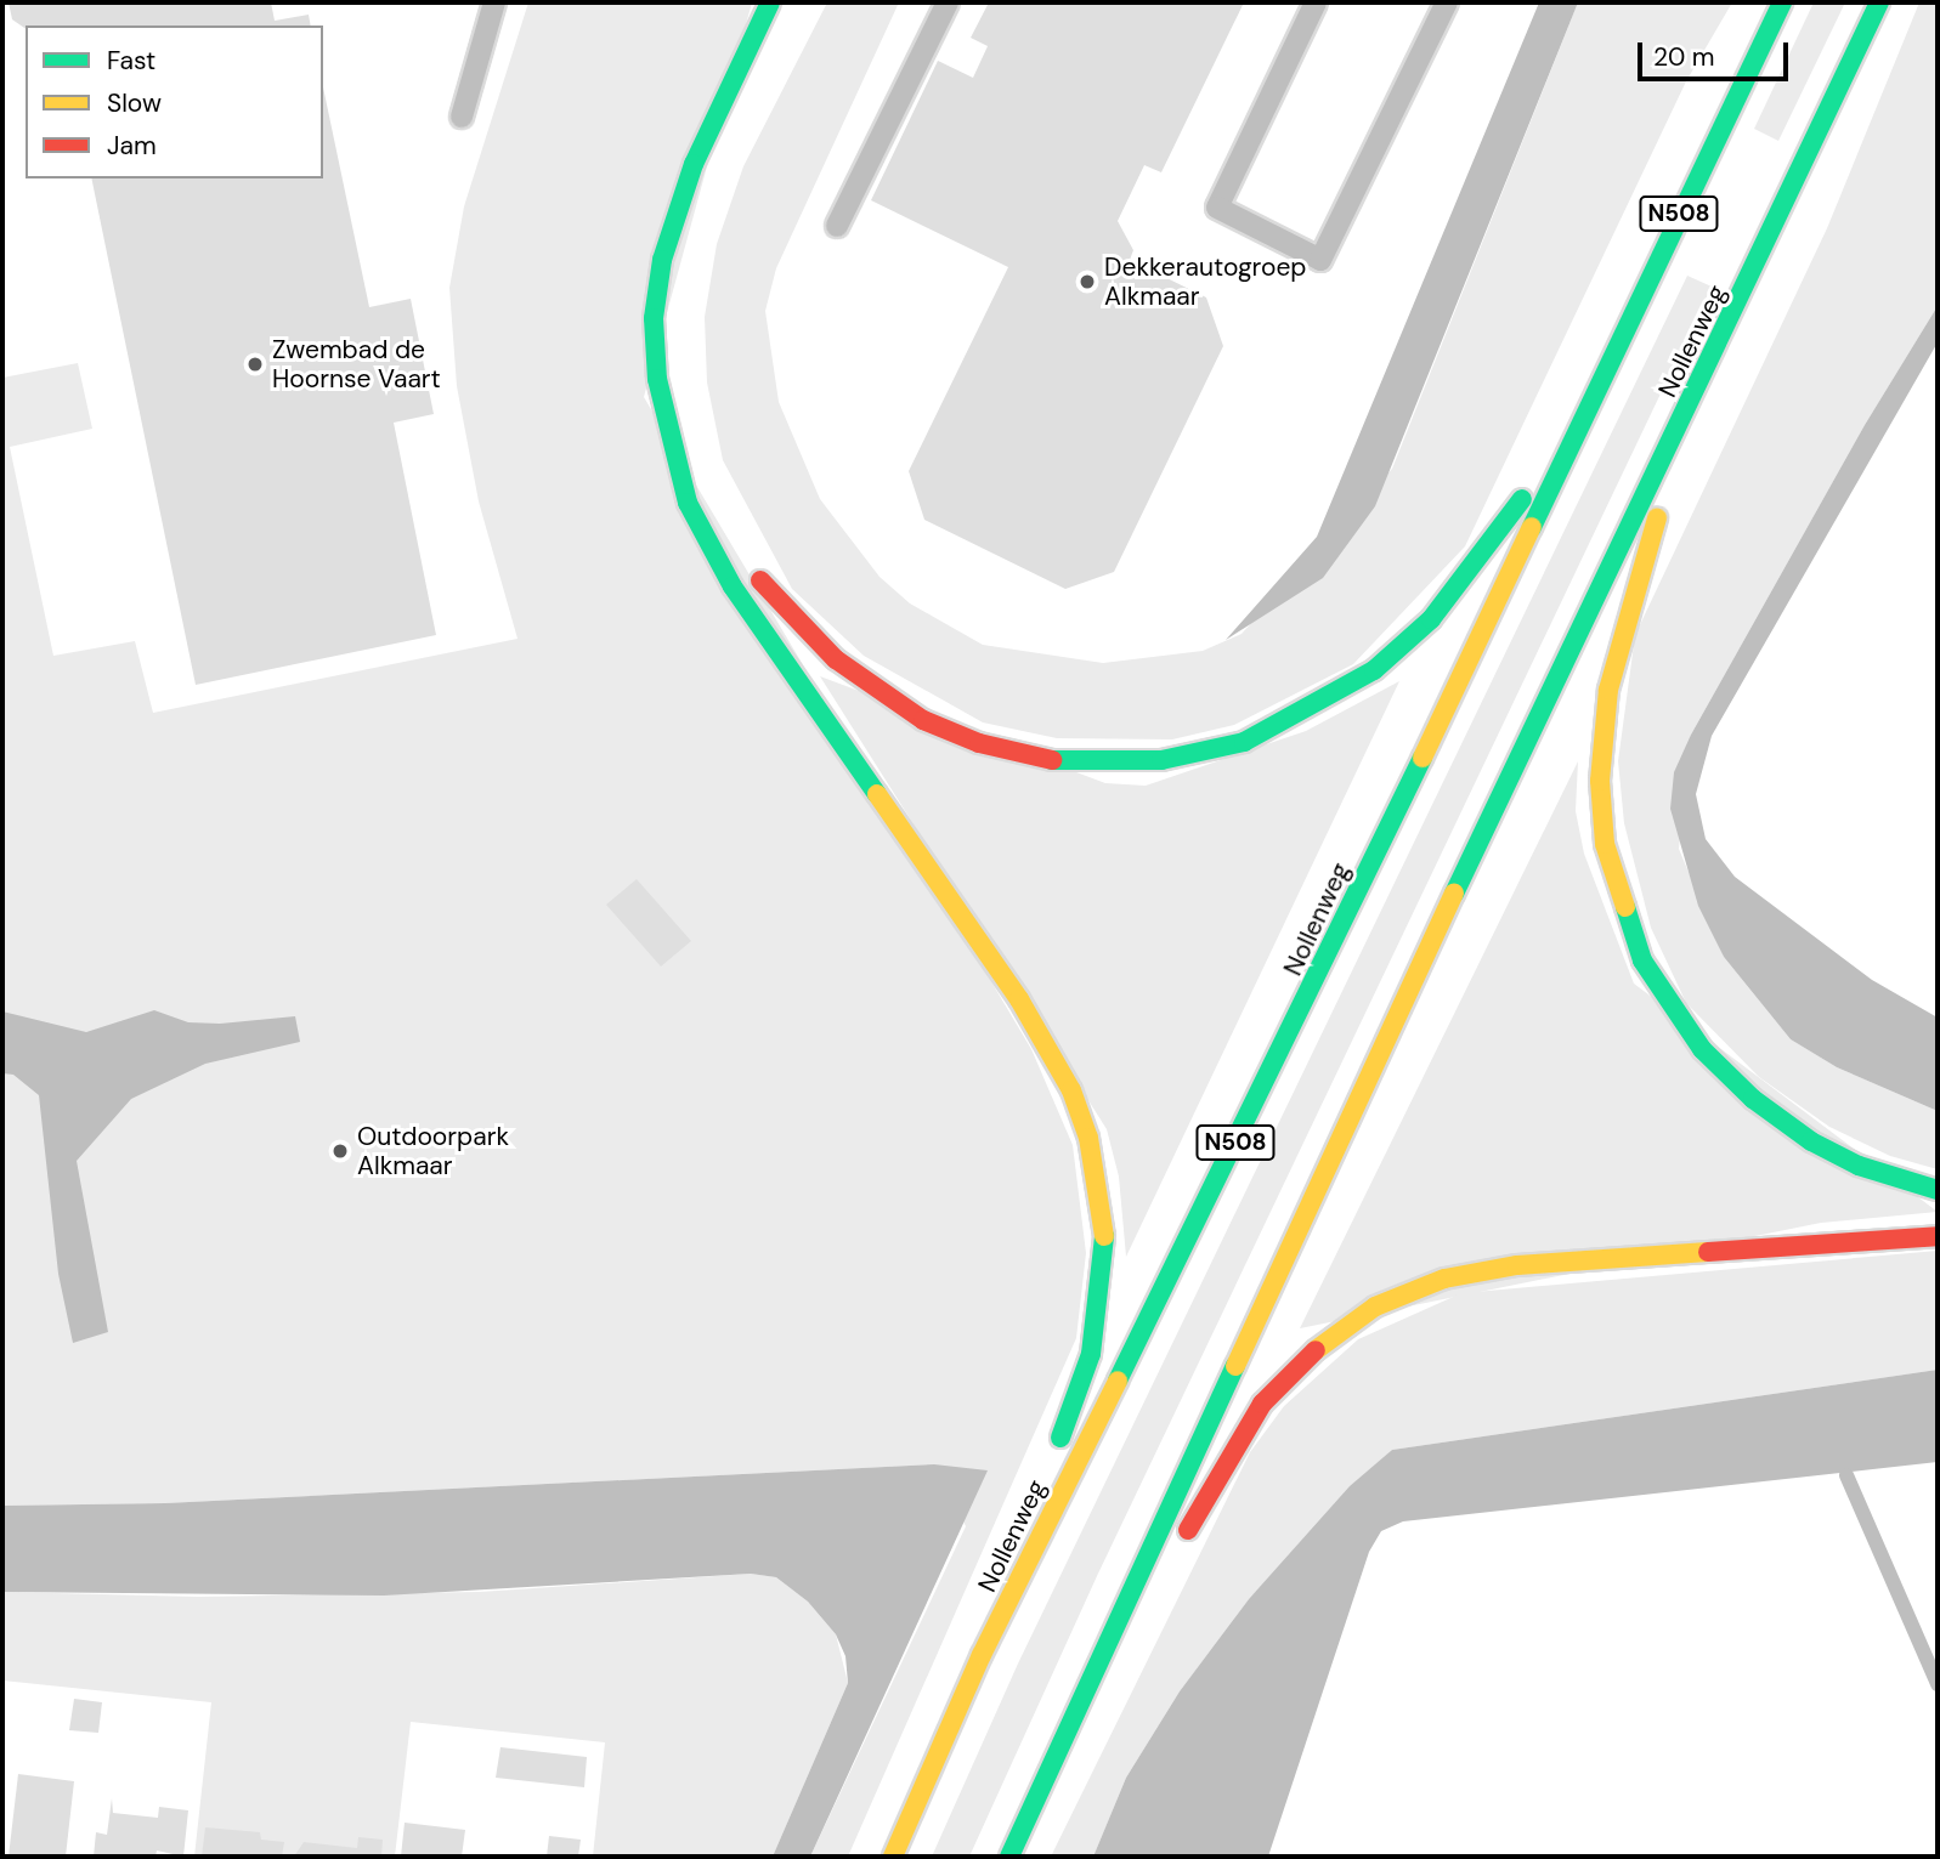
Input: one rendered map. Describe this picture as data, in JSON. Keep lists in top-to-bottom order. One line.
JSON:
{"streets":{"highway":["N508","Nollenweg"]},"places":["Dekkerautogroep Alkmaar","Zwembad de Hoornse Vaart","Outdoorpark Alkmaar"],"legend":["Fast","Slow","Jam"],"scale_bar":"20 m"}
